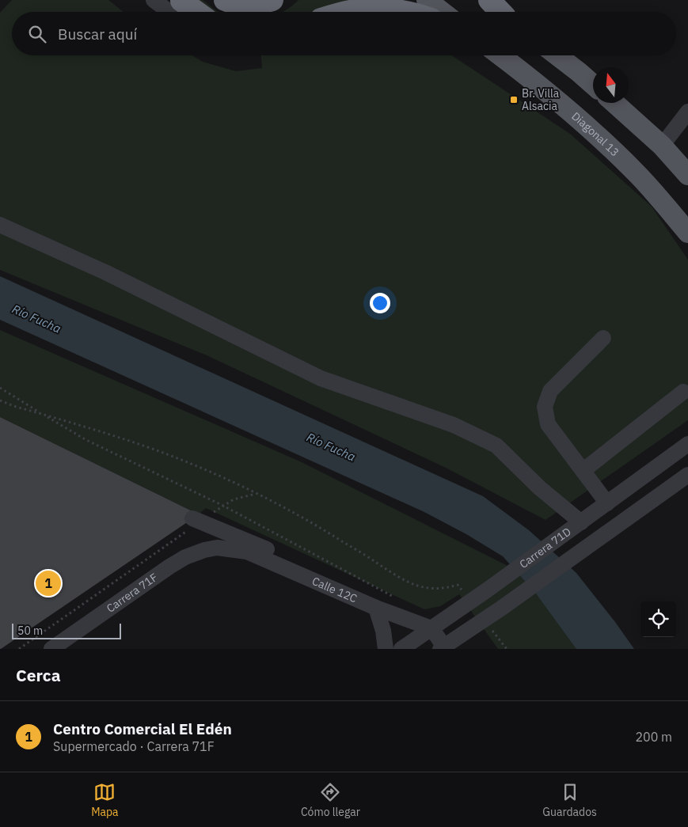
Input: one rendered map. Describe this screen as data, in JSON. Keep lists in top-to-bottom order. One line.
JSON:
{"streets":{"main road":["Diagonal 13"],"street":["Carrera 71D","Calle 12C","Carrera 71F"]},"crossings":[["Carrera 71D","Calle 12C"],["Calle 12C","Carrera 71F"]],"water":["Río Fucha"],"places":{"transit":["Br. Villa Alsacia"]},"scale_bar":"50 m","north":"top","page":{"search":"Buscar aquí","pins":"1","scale":"50 m","heading":"Cerca","list":[{"mark":"1","name":"Centro Comercial El Edén","note":"Supermercado · Carrera 71F","value":"200 m"}],"nav":["Mapa","Cómo llegar","Guardados"]}}
